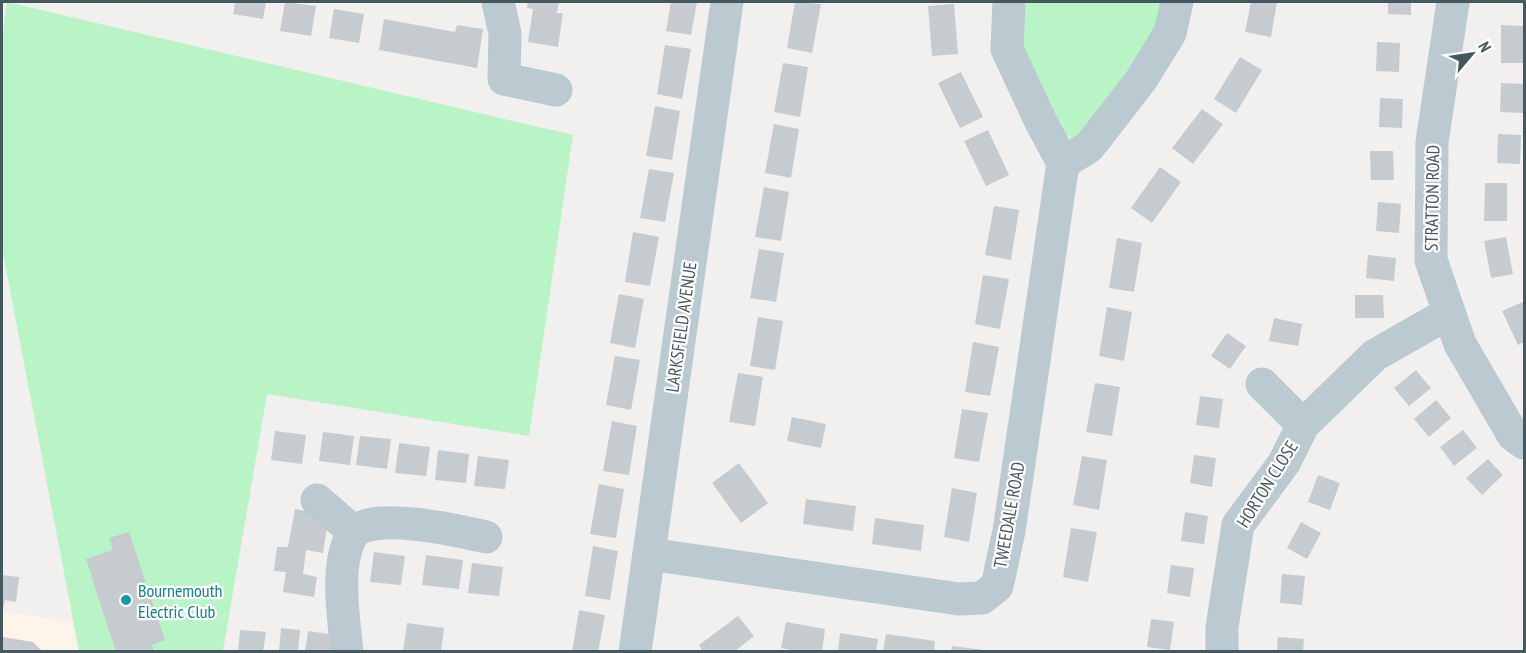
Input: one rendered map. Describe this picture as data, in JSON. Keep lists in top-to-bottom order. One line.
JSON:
{"streets":{"street":["STRATTON ROAD","LARKSFIELD AVENUE","HORTON CLOSE","TWEEDALE ROAD"]},"crossings":[["STRATTON ROAD","HORTON CLOSE"],["LARKSFIELD AVENUE","TWEEDALE ROAD"]],"places":["Bournemouth Electric Club"],"north":"top right"}
